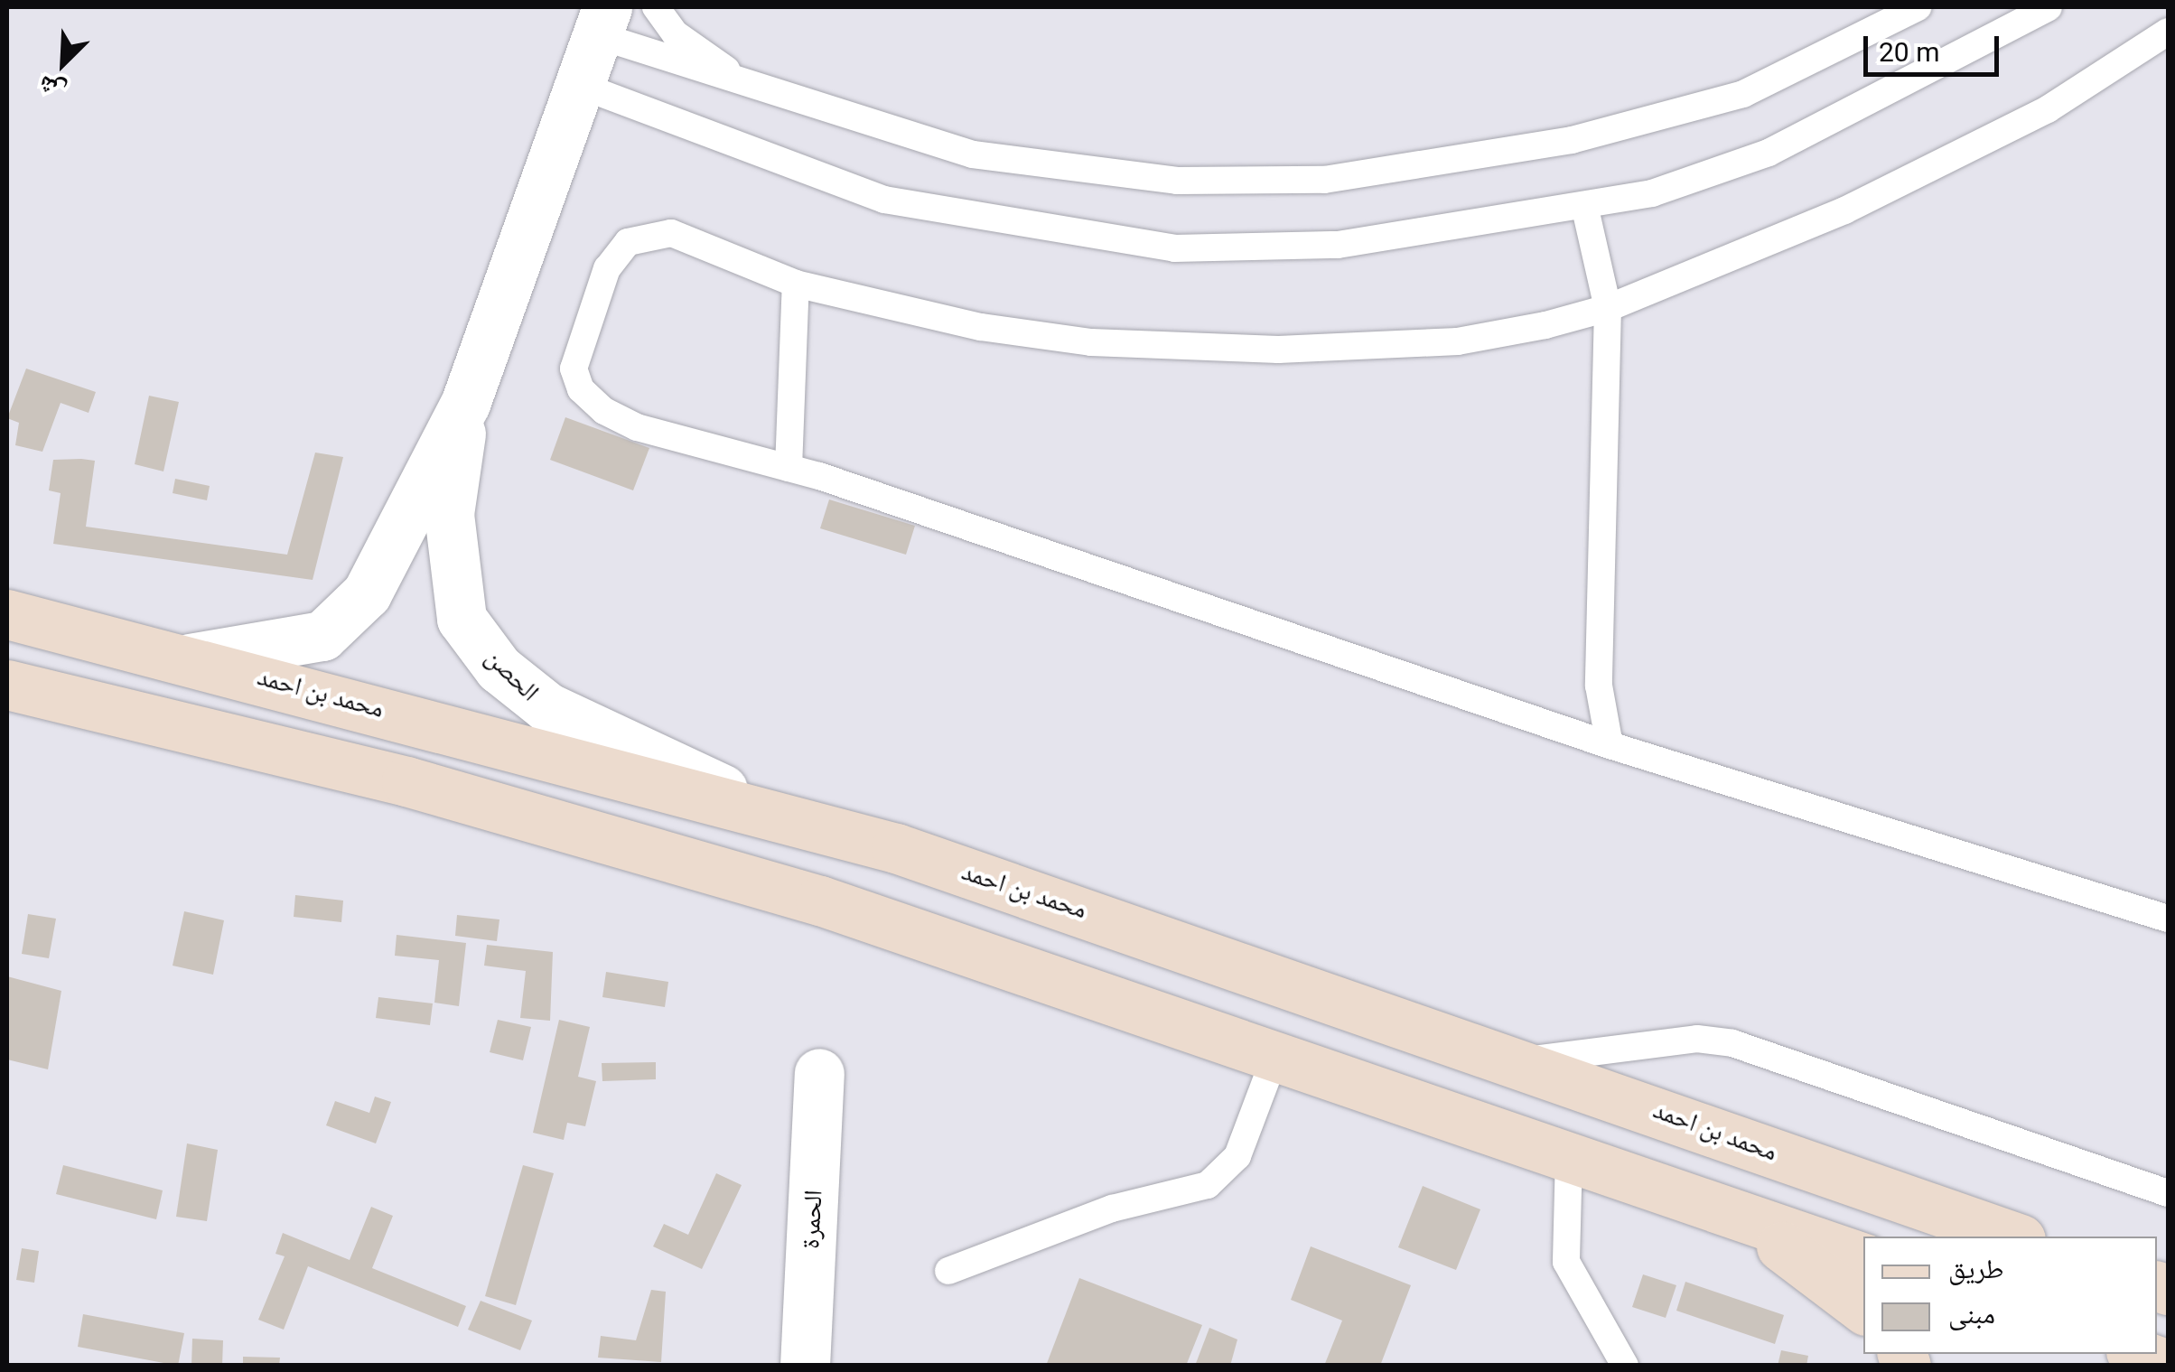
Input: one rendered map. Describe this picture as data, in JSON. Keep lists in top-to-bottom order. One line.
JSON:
{"streets":{"street":["الحصن","محمد بن احمد","الحمرة"]},"crossings":[["الحصن","محمد بن احمد"]],"legend":["طريق","مبنى"],"scale_bar":"20 m","north":"bottom left"}
